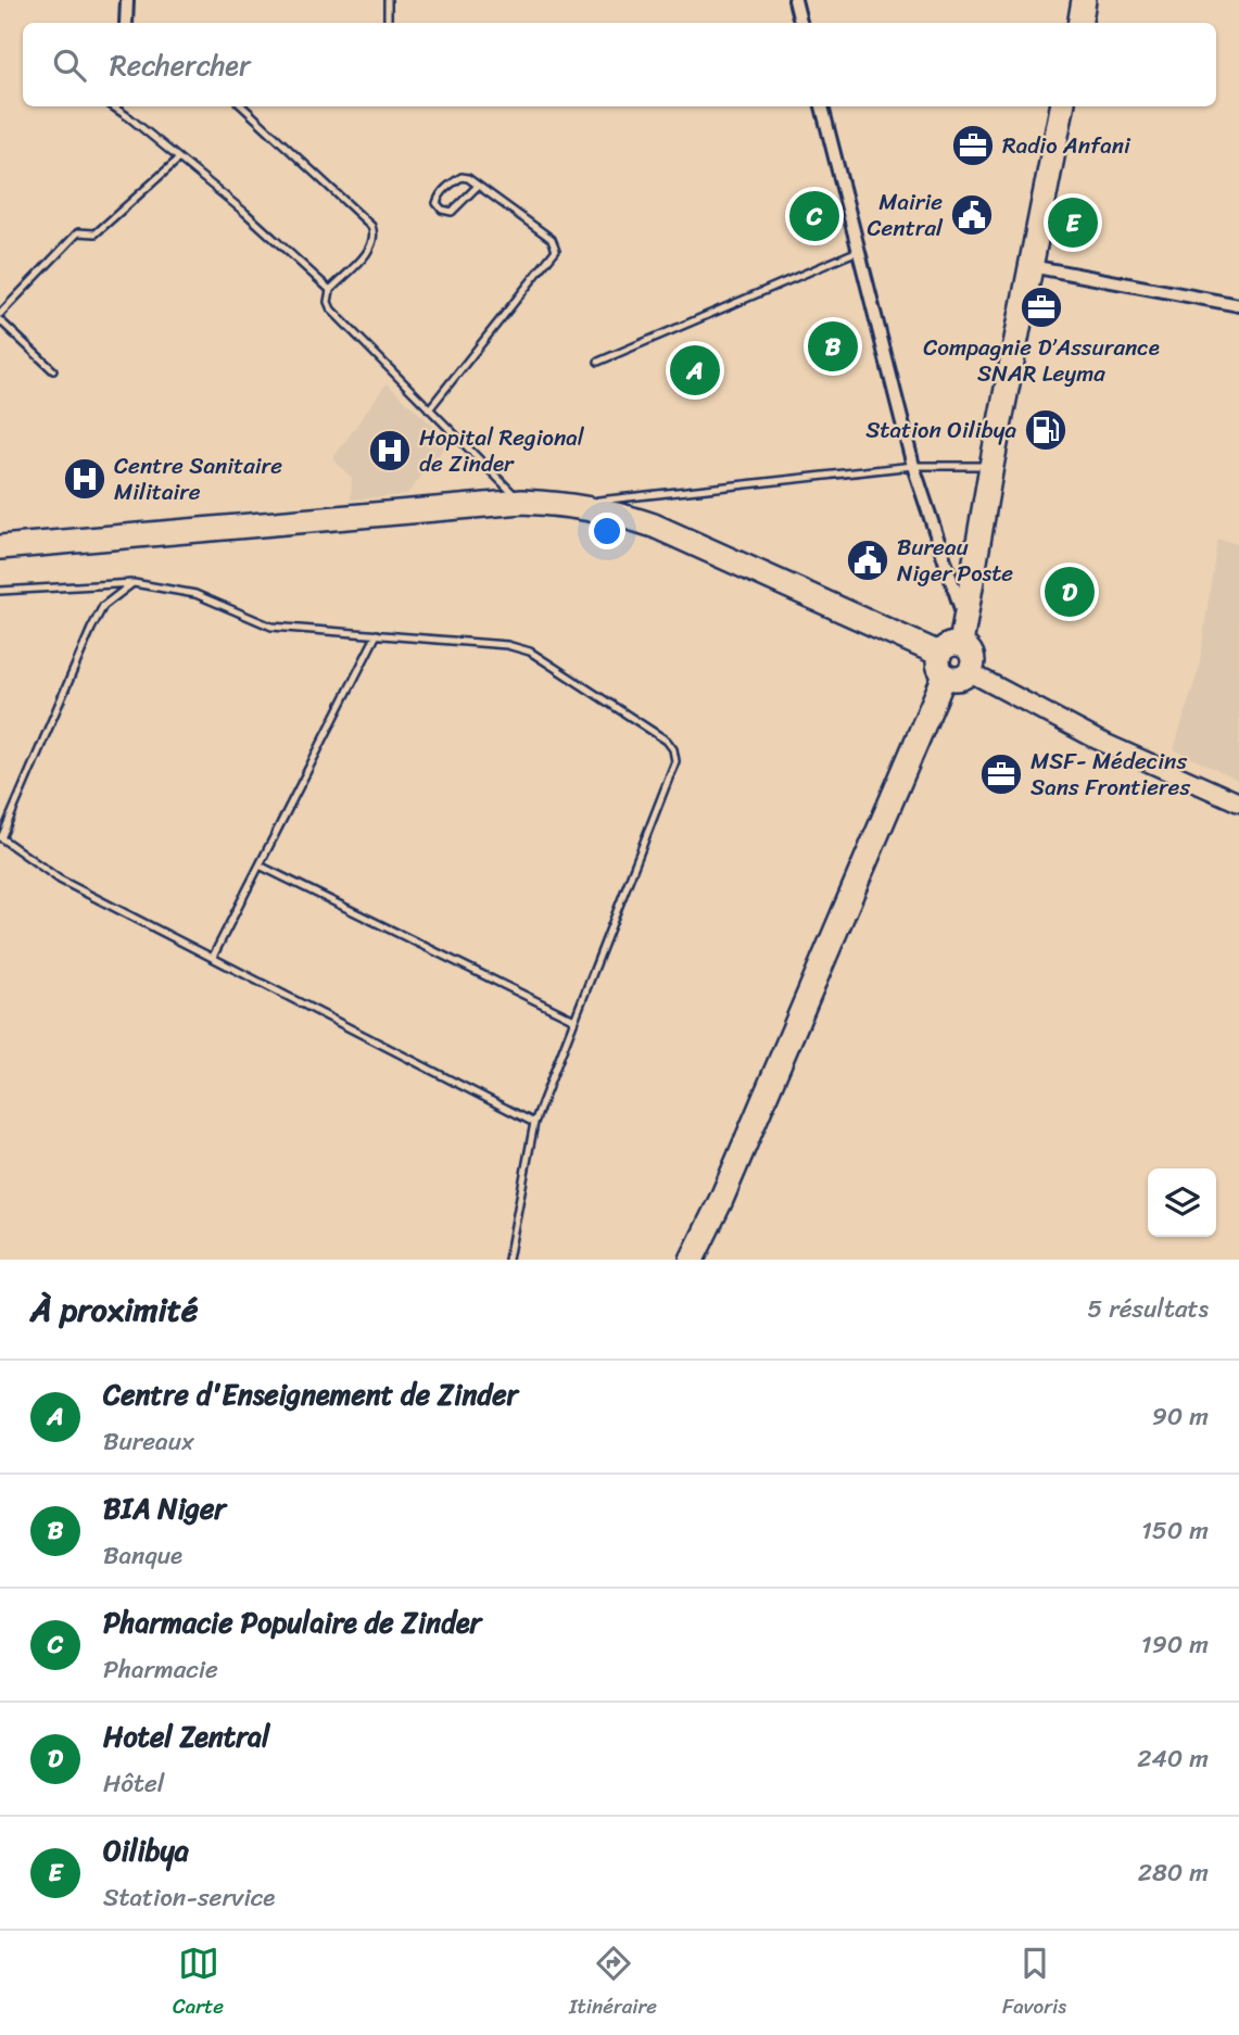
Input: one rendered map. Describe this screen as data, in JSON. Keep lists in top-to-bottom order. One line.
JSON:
{"places":{"office":["Radio Anfani","Compagnie D’Assurance SNAR Leyma","MSF- Médecins Sans Frontieres"],"public building":["Mairie Central","Bureau Niger Poste"],"fuel station":["Station Oilibya"],"hospital":["Hopital Regional de Zinder","Centre Sanitaire Militaire"]},"page":{"search":"Rechercher","pins":["C","E","B","A","D"],"heading":["À proximité","5 résultats"],"list":[{"mark":"A","name":"Centre d'Enseignement de Zinder","note":"Bureaux","value":"90 m"},{"mark":"B","name":"BIA Niger","note":"Banque","value":"150 m"},{"mark":"C","name":"Pharmacie Populaire de Zinder","note":"Pharmacie","value":"190 m"},{"mark":"D","name":"Hotel Zentral","note":"Hôtel","value":"240 m"},{"mark":"E","name":"Oilibya","note":"Station-service","value":"280 m"}],"nav":["Carte","Itinéraire","Favoris"]}}
